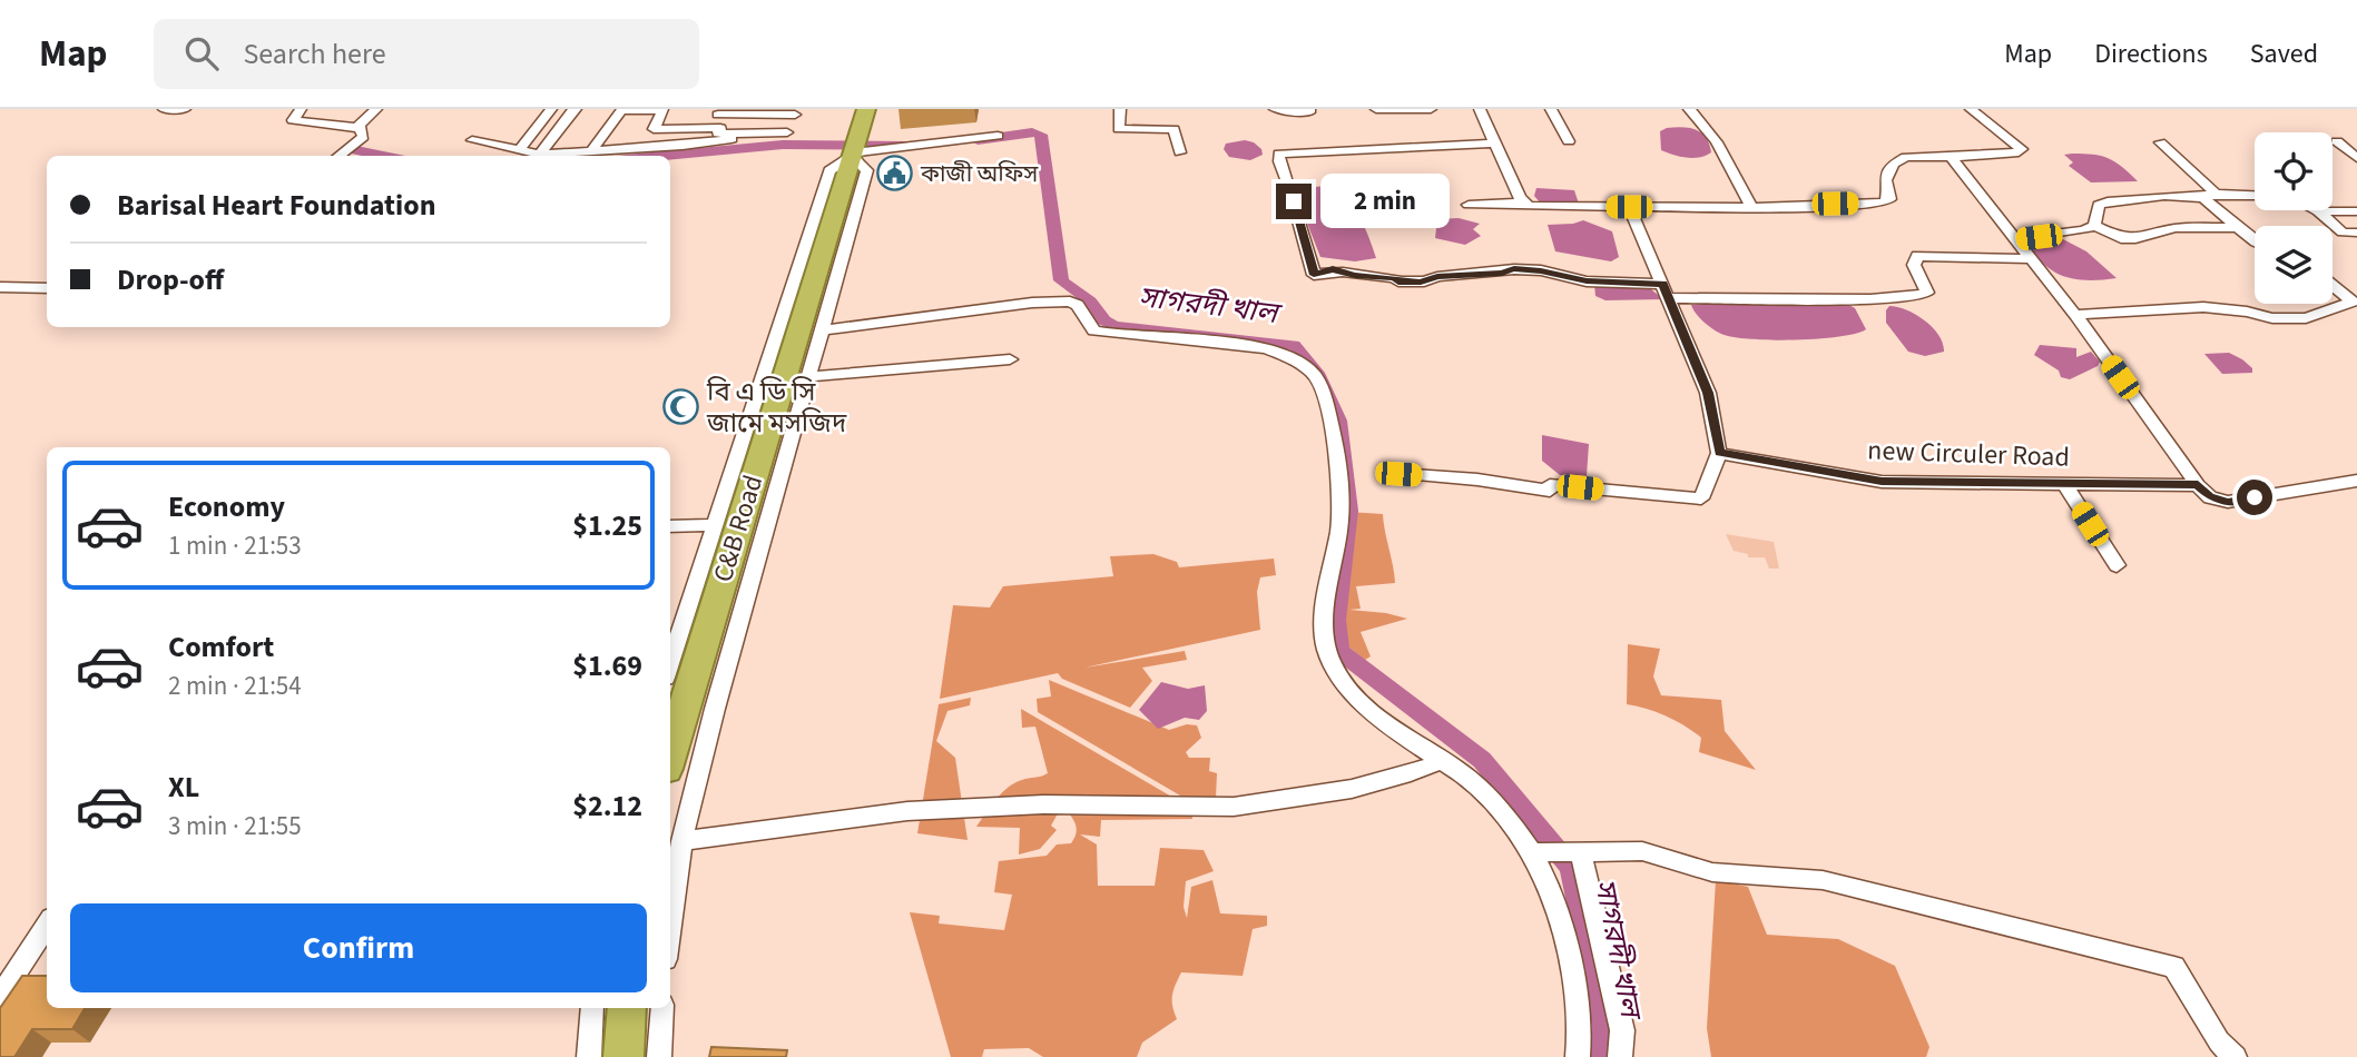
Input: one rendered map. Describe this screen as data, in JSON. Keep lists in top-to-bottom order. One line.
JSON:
{"streets":{"highway":["C&B Road"],"street":["new Circuler Road"]},"water":["সাগরদী খাল"],"places":{"public building":["কাজী অফিস"],"mosque":["বি এ ডি সি জামে মসজিদ"]},"page":{"header":"Map","search":"Search here","nav":["Map","Directions","Saved"],"banner":["Barisal Heart Foundation","Drop-off"],"bubble":"2 min","list":[{"name":"Economy","note":"1 min · 21:53","value":"$1.25"},{"name":"Comfort","note":"2 min · 21:54","value":"$1.69"},{"name":"XL","note":"3 min · 21:55","value":"$2.12"}],"buttons":"Confirm"}}
